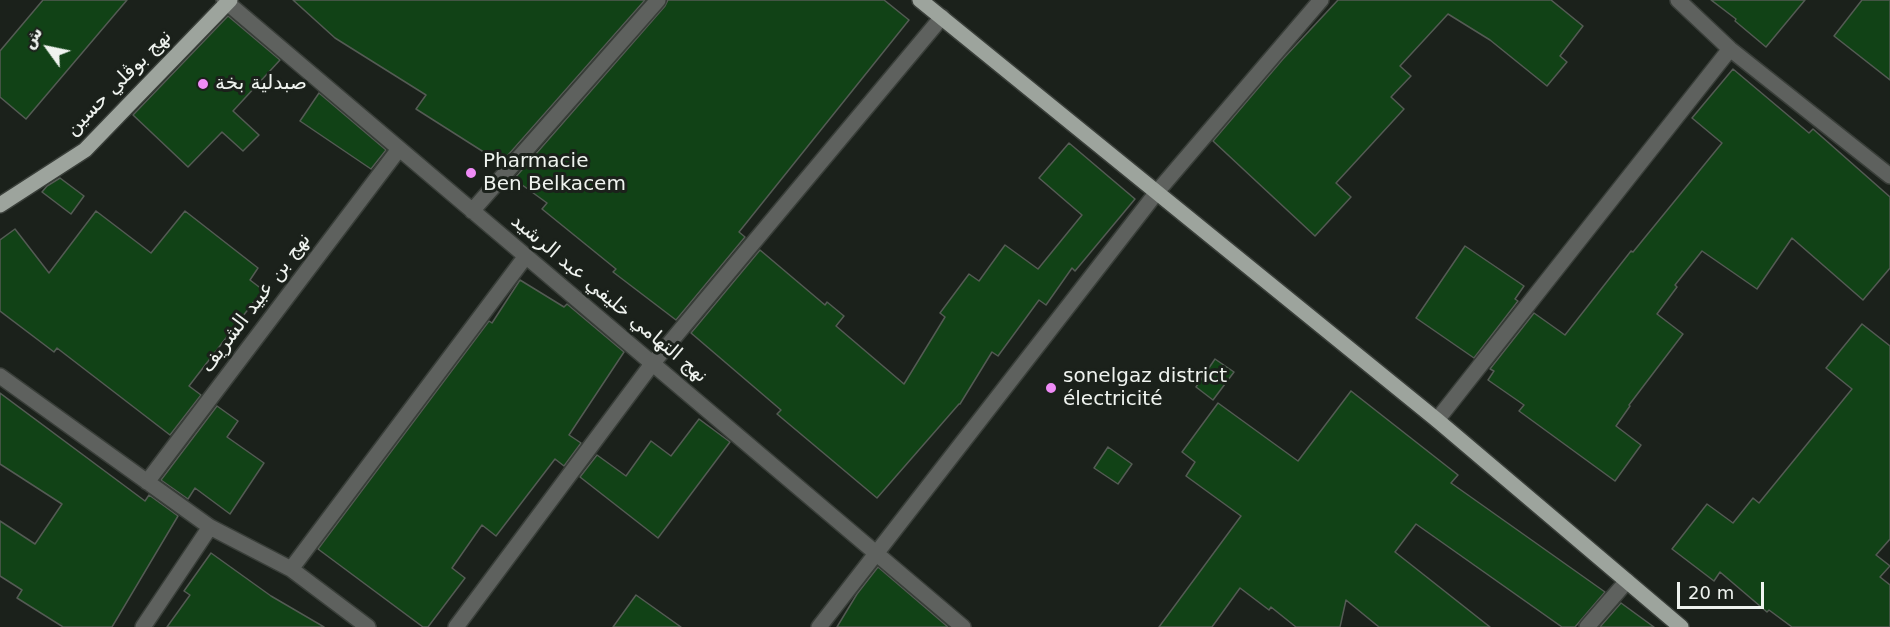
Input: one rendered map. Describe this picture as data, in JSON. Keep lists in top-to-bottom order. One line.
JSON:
{"streets":{"main road":["نهج بوڨلي حسين"],"street":["نهج التهامي خليفي عبد الرشيد","نهج بن عبيد الشريف"]},"crossings":[["نهج بوڨلي حسين","نهج التهامي خليفي عبد الرشيد"],["نهج التهامي خليفي عبد الرشيد","نهج بن عبيد الشريف"]],"places":["صبدلية بخة","Pharmacie Ben Belkacem","sonelgaz district électricité"],"scale_bar":"20 m","north":"top left"}
